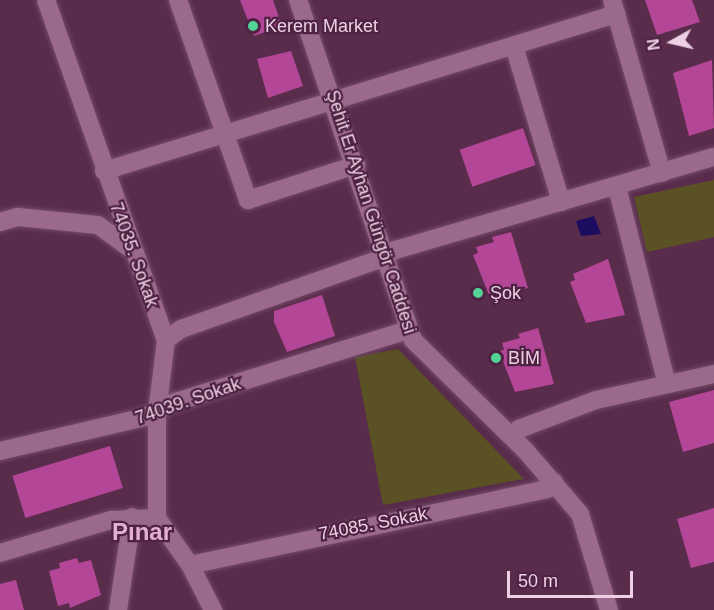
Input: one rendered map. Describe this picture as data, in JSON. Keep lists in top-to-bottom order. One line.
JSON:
{"streets":{"street":["Şehit Er Ayhan Güngör Caddesi","74035. Sokak","74039. Sokak","74085. Sokak"]},"crossings":[["Şehit Er Ayhan Güngör Caddesi","74039. Sokak"],["Şehit Er Ayhan Güngör Caddesi","74085. Sokak"],["74035. Sokak","74039. Sokak"]],"districts":["Pınar"],"places":["Kerem Market","Şok","BİM"],"scale_bar":"50 m","north":"left"}
